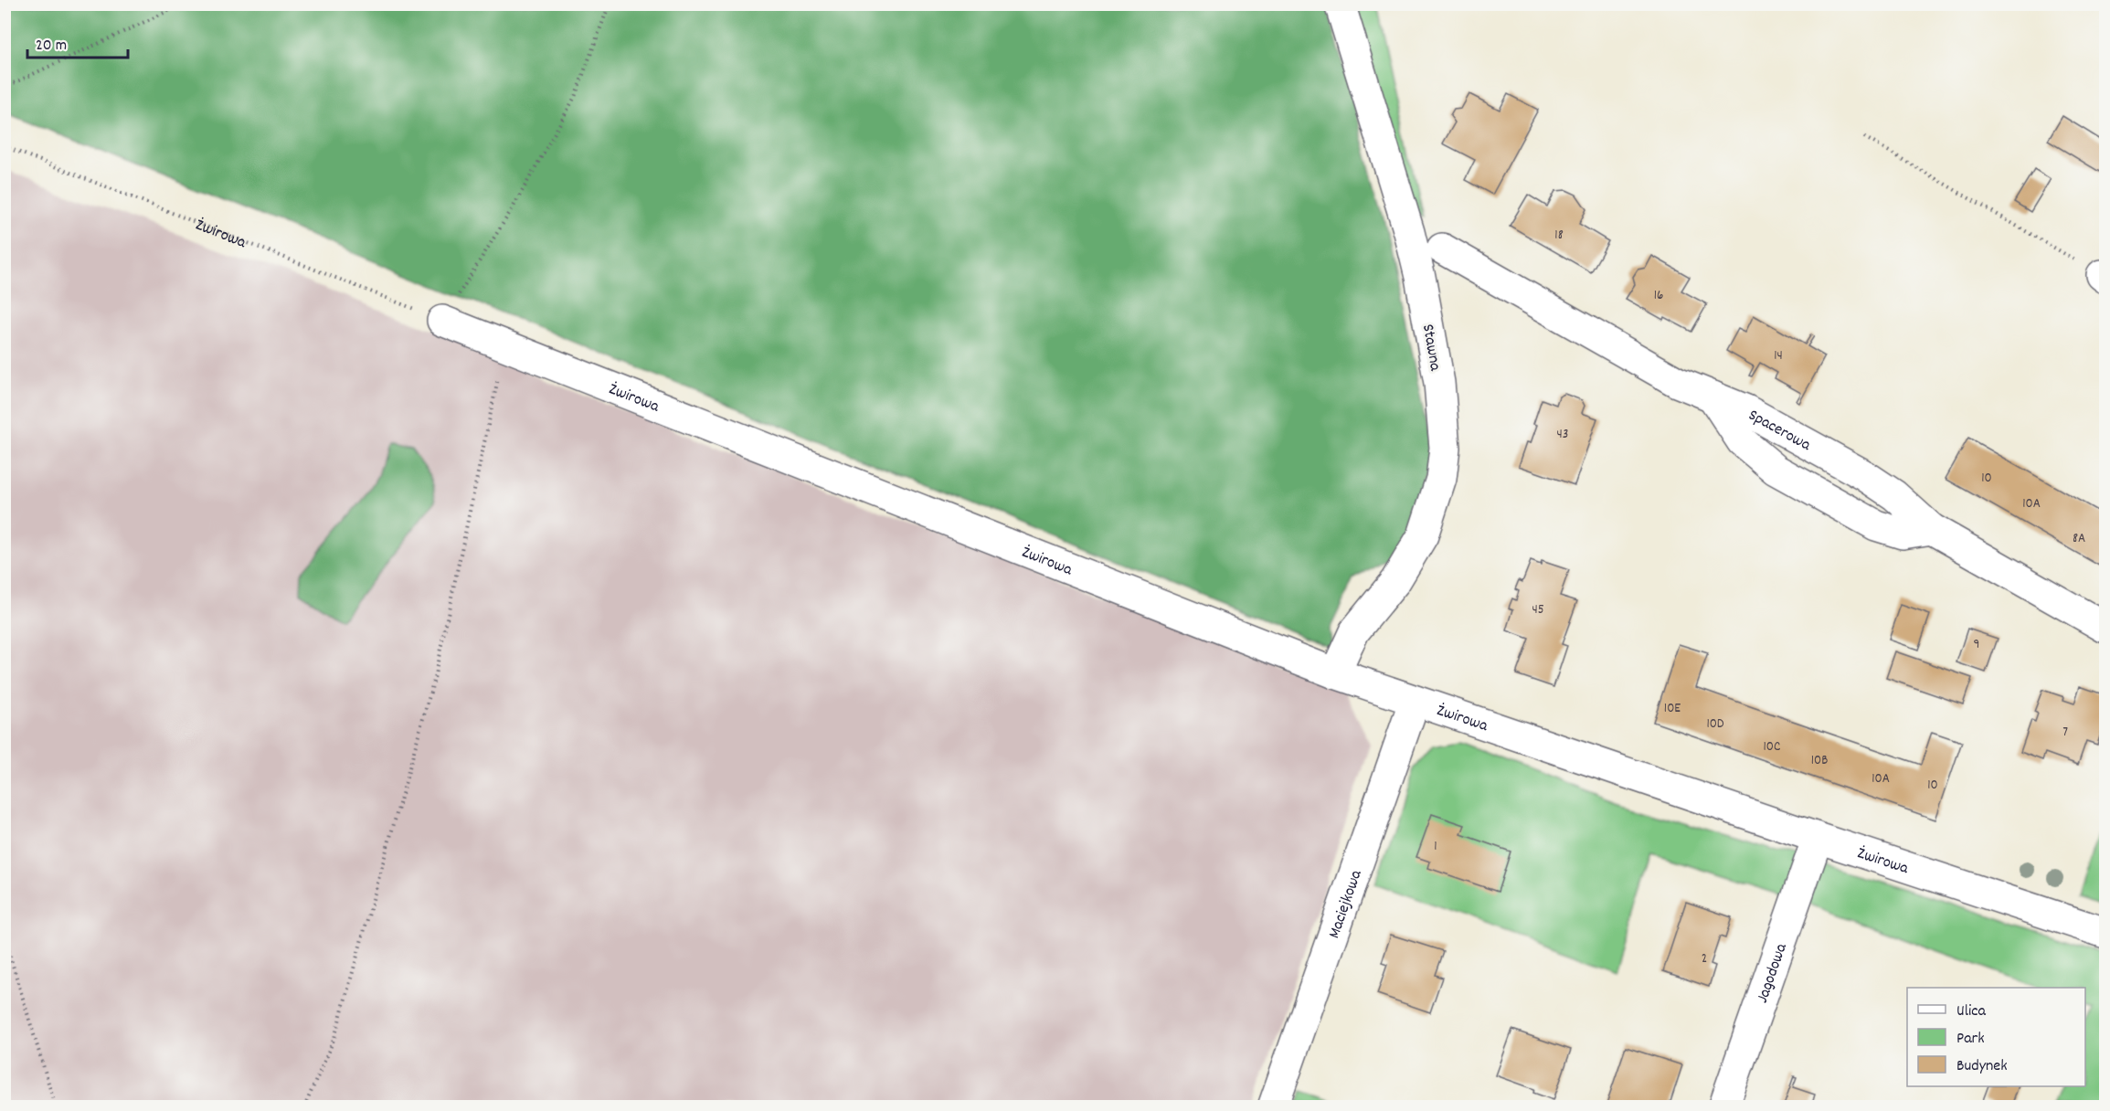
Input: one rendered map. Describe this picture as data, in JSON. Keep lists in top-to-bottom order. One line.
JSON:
{"streets":{"street":["Żwirowa","Stawna","Spacerowa","Maciejkowa","Jagodowa"]},"crossings":[["Żwirowa","Stawna"],["Żwirowa","Maciejkowa"],["Żwirowa","Jagodowa"]],"house_numbers":["18","16","14","43","10","10A","8A","45","9","10E","10D","7","10C","10B","10A","10","1","2"],"legend":["Ulica","Park","Budynek"],"scale_bar":"20 m"}
